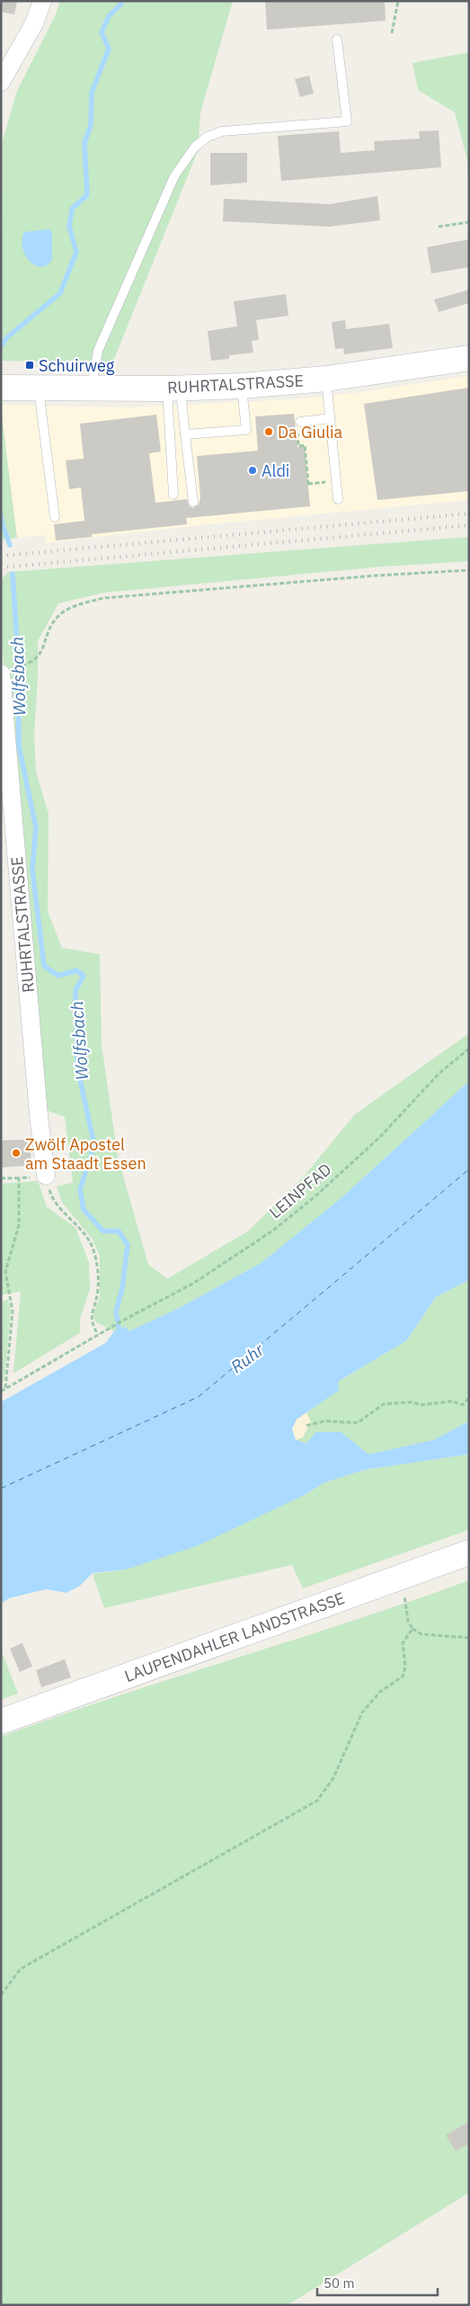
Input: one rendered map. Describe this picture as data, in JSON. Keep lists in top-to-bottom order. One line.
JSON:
{"streets":{"main road":["RUHRTALSTRASSE","LAUPENDAHLER LANDSTRASSE"],"path":["LEINPFAD"]},"water":["Wolfsbach","Ruhr"],"places":{"transit":["Schuirweg"],"other":["Da Giulia","Aldi","Zwölf Apostel am Staadt Essen"]},"scale_bar":"50 m"}
